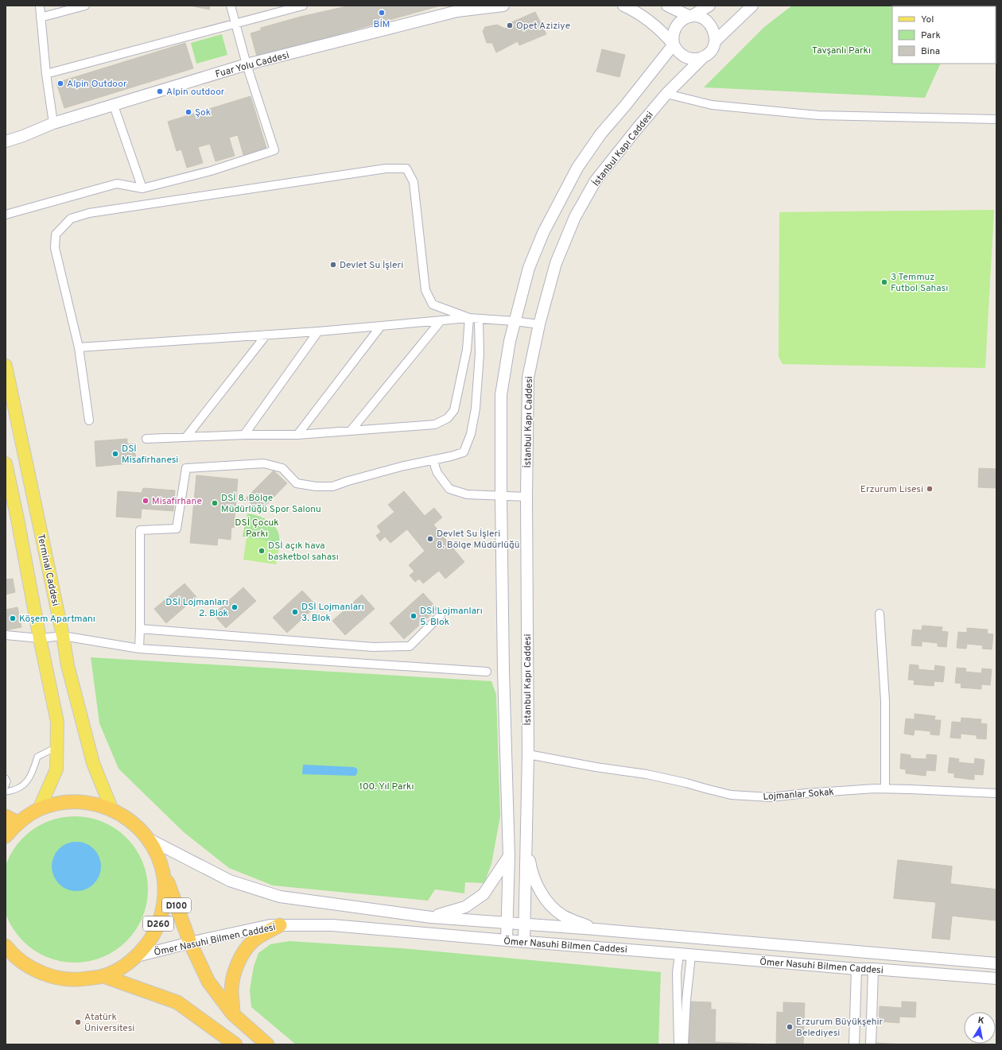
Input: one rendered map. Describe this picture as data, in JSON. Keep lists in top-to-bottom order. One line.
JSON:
{"streets":{"highway":["D100","D260"],"main road":["Fuar Yolu Caddesi","İstanbul Kapı Caddesi","Terminal Caddesi","Ömer Nasuhi Bilmen Caddesi"],"street":["Lojmanlar Sokak"]},"crossings":[["İstanbul Kapı Caddesi","Lojmanlar Sokak"],["Terminal Caddesi","D260"],["D100","D260"],["D100","Ömer Nasuhi Bilmen Caddesi"],["D260","Ömer Nasuhi Bilmen Caddesi"]],"parks":["Tavşanlı Parkı","DSİ Çocuk Parkı","100. Yıl Parkı"],"places":["BİM","Opet Aziziye","Alpin Outdoor","Alpin outdoor","Şok","Devlet Su İşleri","3 Temmuz Futbol Sahası","DSİ Misafirhanesi","Erzurum Lisesi","Misafirhane","DSİ 8. Bölge Müdürlüğü Spor Salonu","Devlet Su İşleri 8. Bölge Müdürlüğü","DSİ açık hava basketbol sahası","DSİ Lojmanları 2. Blok","DSİ Lojmanları 3. Blok","DSİ Lojmanları 5. Blok","Köşem Apartmanı","Atatürk Üniversitesi","Erzurum Büyükşehir Belediyesi"],"legend":["Yol","Park","Bina"],"north":"top"}
